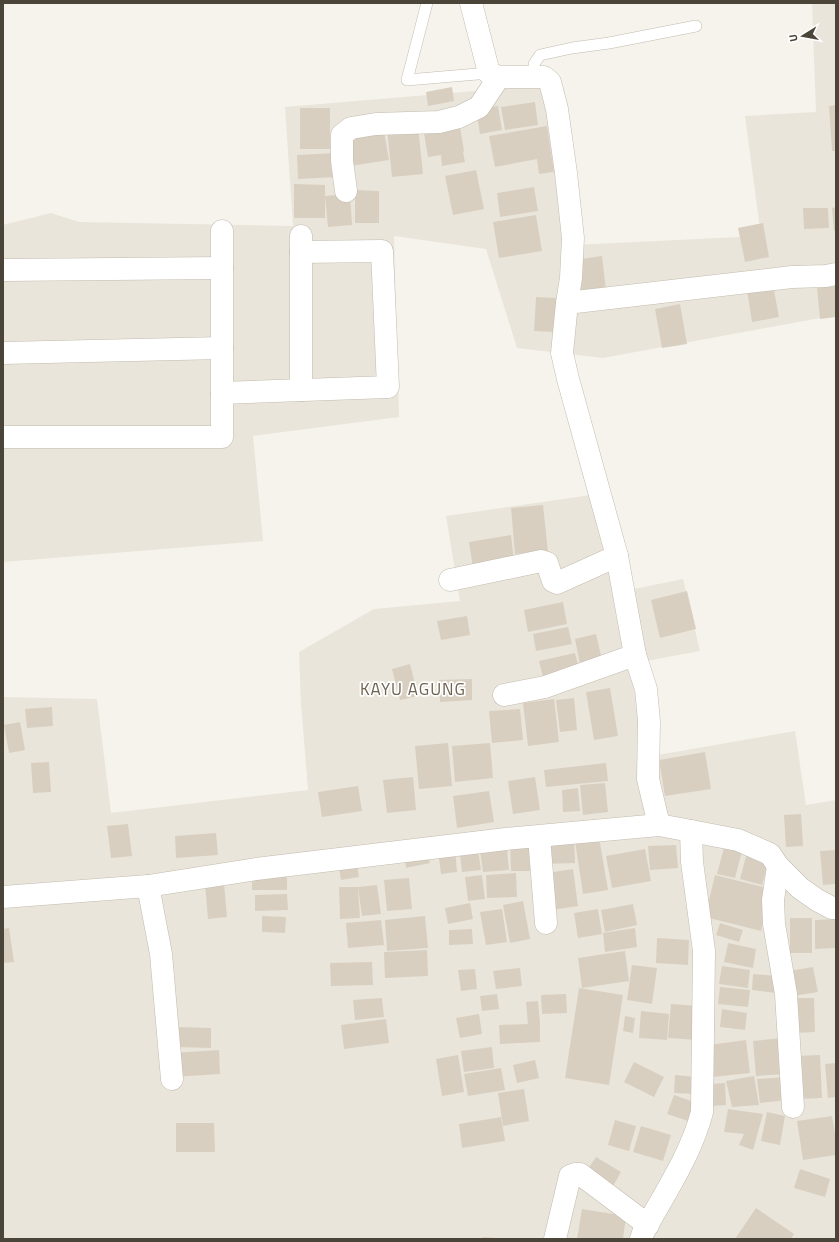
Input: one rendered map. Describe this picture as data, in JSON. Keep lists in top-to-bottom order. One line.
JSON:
{"districts":["KAYU AGUNG"],"north":"left"}
